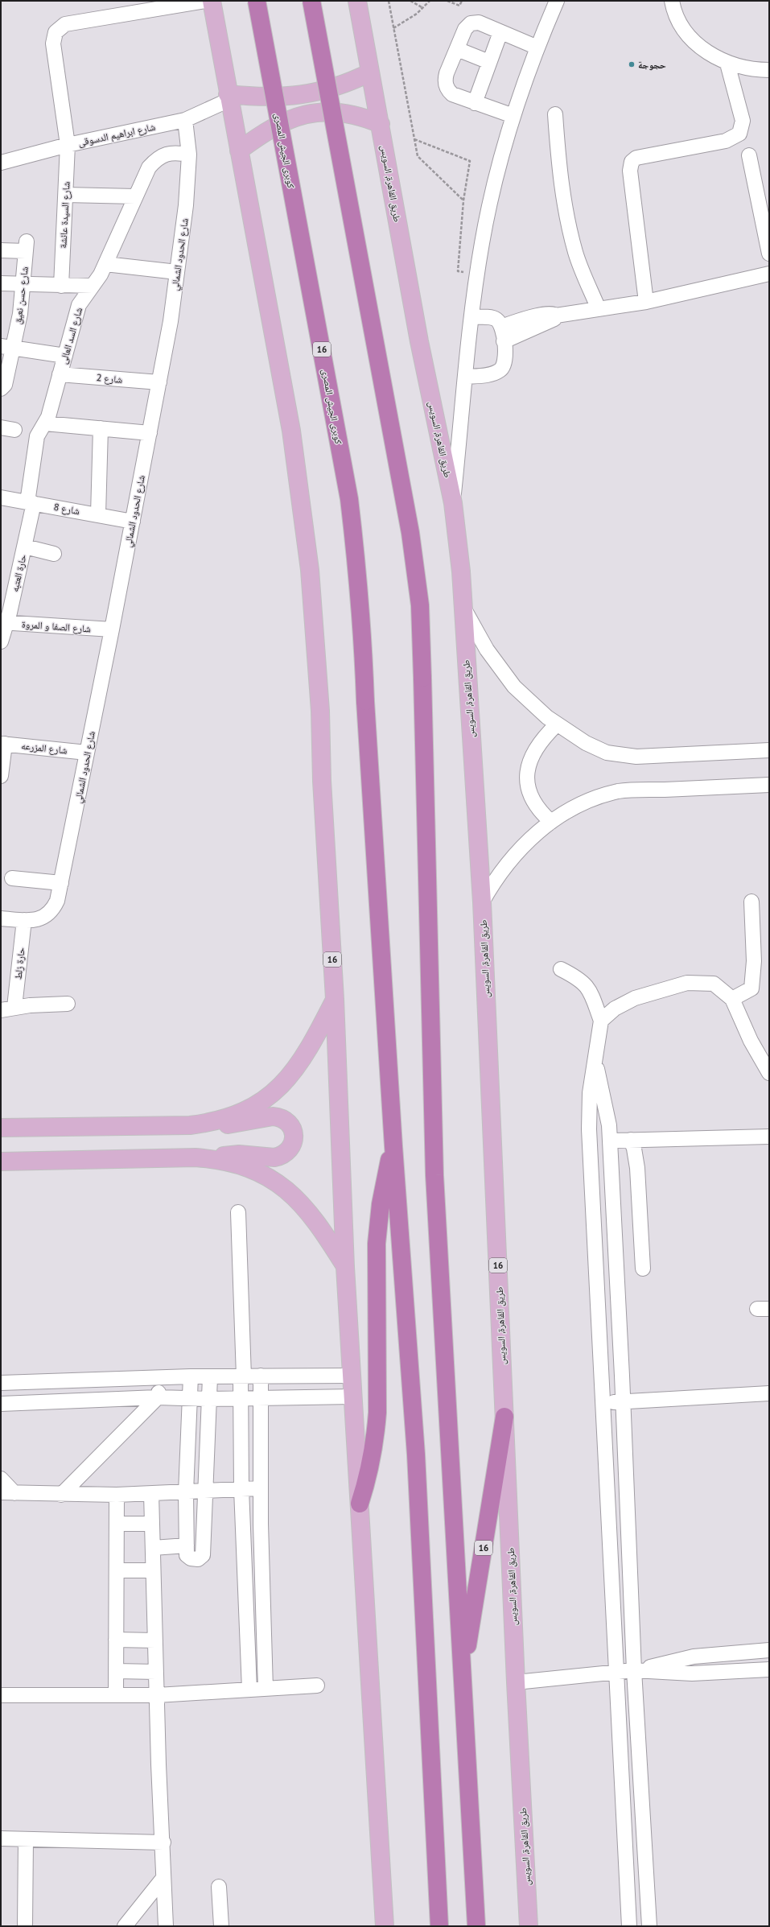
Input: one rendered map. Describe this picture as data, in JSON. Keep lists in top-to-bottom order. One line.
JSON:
{"streets":{"highway":["كوبرى الجيش المصرى","16"],"main road":["طريق القاهرة, السويس"],"street":["شارع ابراهيم الدسوقى","شارع السيدة عائشة","شارع الحدود الشمالي","شارع حسن نعيق","شارع السد العالى","شارع 2","شارع 8","حارة العتبه","شارع الصفا و المروة","شارع المزرعه","حارة زلط"]},"crossings":[["شارع ابراهيم الدسوقى","شارع السيدة عائشة"],["شارع ابراهيم الدسوقى","شارع الحدود الشمالي"],["شارع ابراهيم الدسوقى","16"],["كوبرى الجيش المصرى","16"],["طريق القاهرة, السويس","16"],["شارع الحدود الشمالي","شارع السد العالى"],["شارع الحدود الشمالي","شارع 2"],["شارع الحدود الشمالي","شارع 8"],["شارع الحدود الشمالي","شارع الصفا و المروة"],["شارع الحدود الشمالي","شارع المزرعه"],["شارع الحدود الشمالي","حارة زلط"],["شارع السد العالى","شارع 2"],["شارع السد العالى","شارع 8"],["شارع السد العالى","حارة العتبه"],["شارع 8","حارة العتبه"],["حارة العتبه","شارع الصفا و المروة"]],"places":["حجوجة"]}
